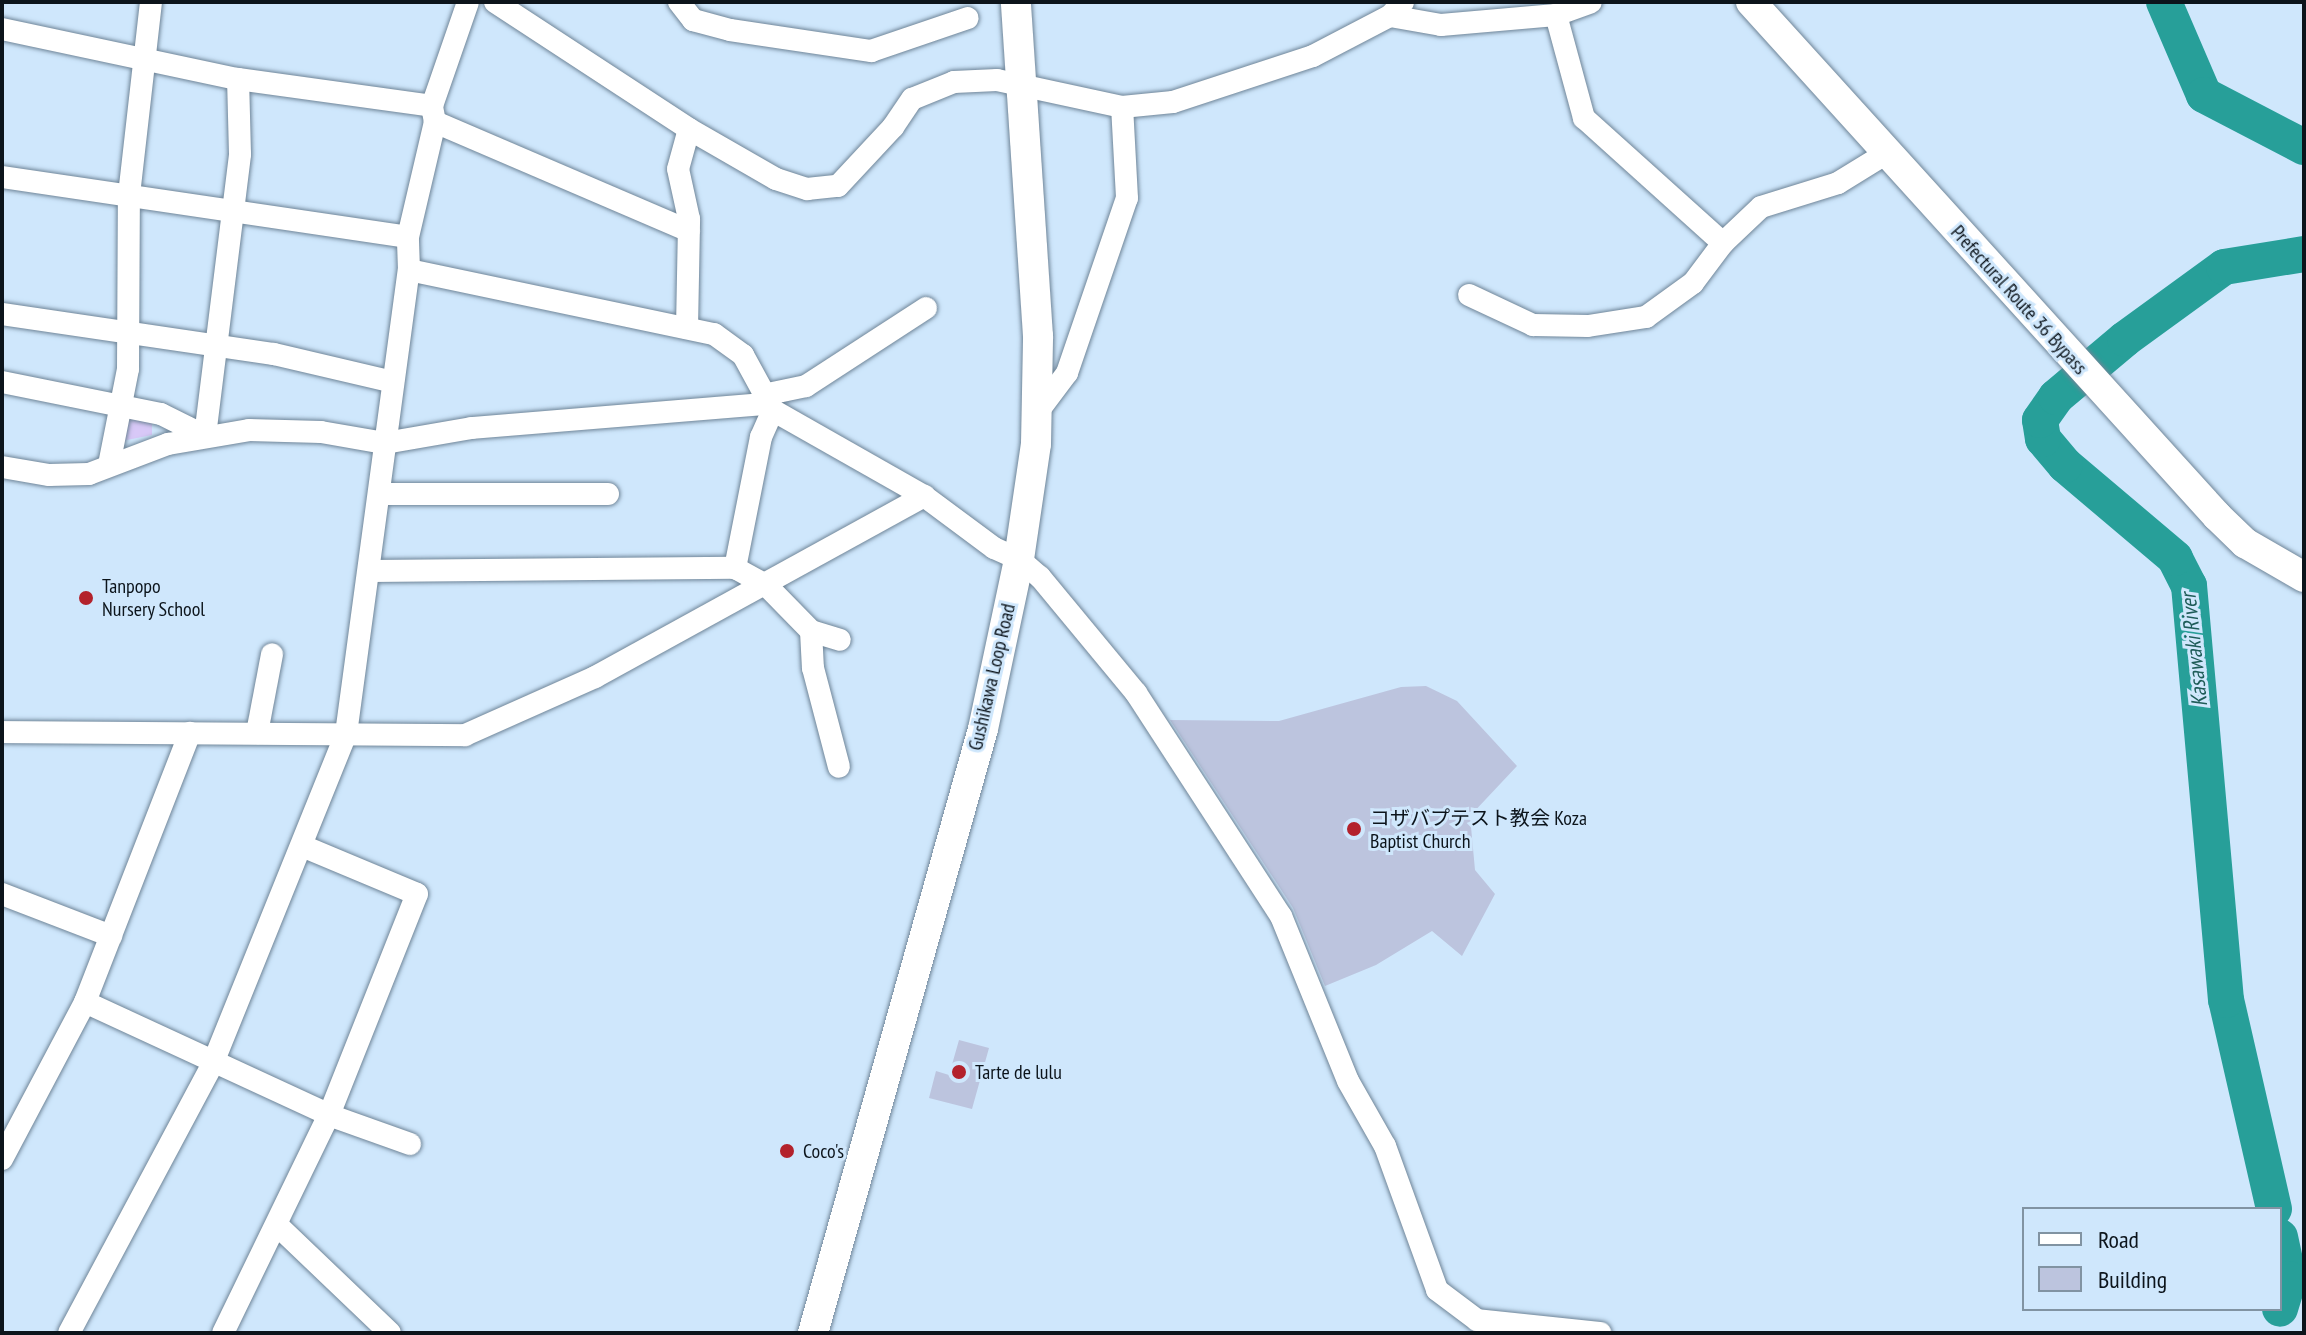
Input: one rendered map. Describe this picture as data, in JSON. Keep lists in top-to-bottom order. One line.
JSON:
{"streets":{"main road":["Prefectural Route 36 Bypass","Gushikawa Loop Road"]},"water":["Kasawaki River"],"places":["Tanpopo Nursery School","コザバプテスト教会 Koza Baptist Church","Tarte de lulu","Coco's"],"legend":["Road","Building"]}
